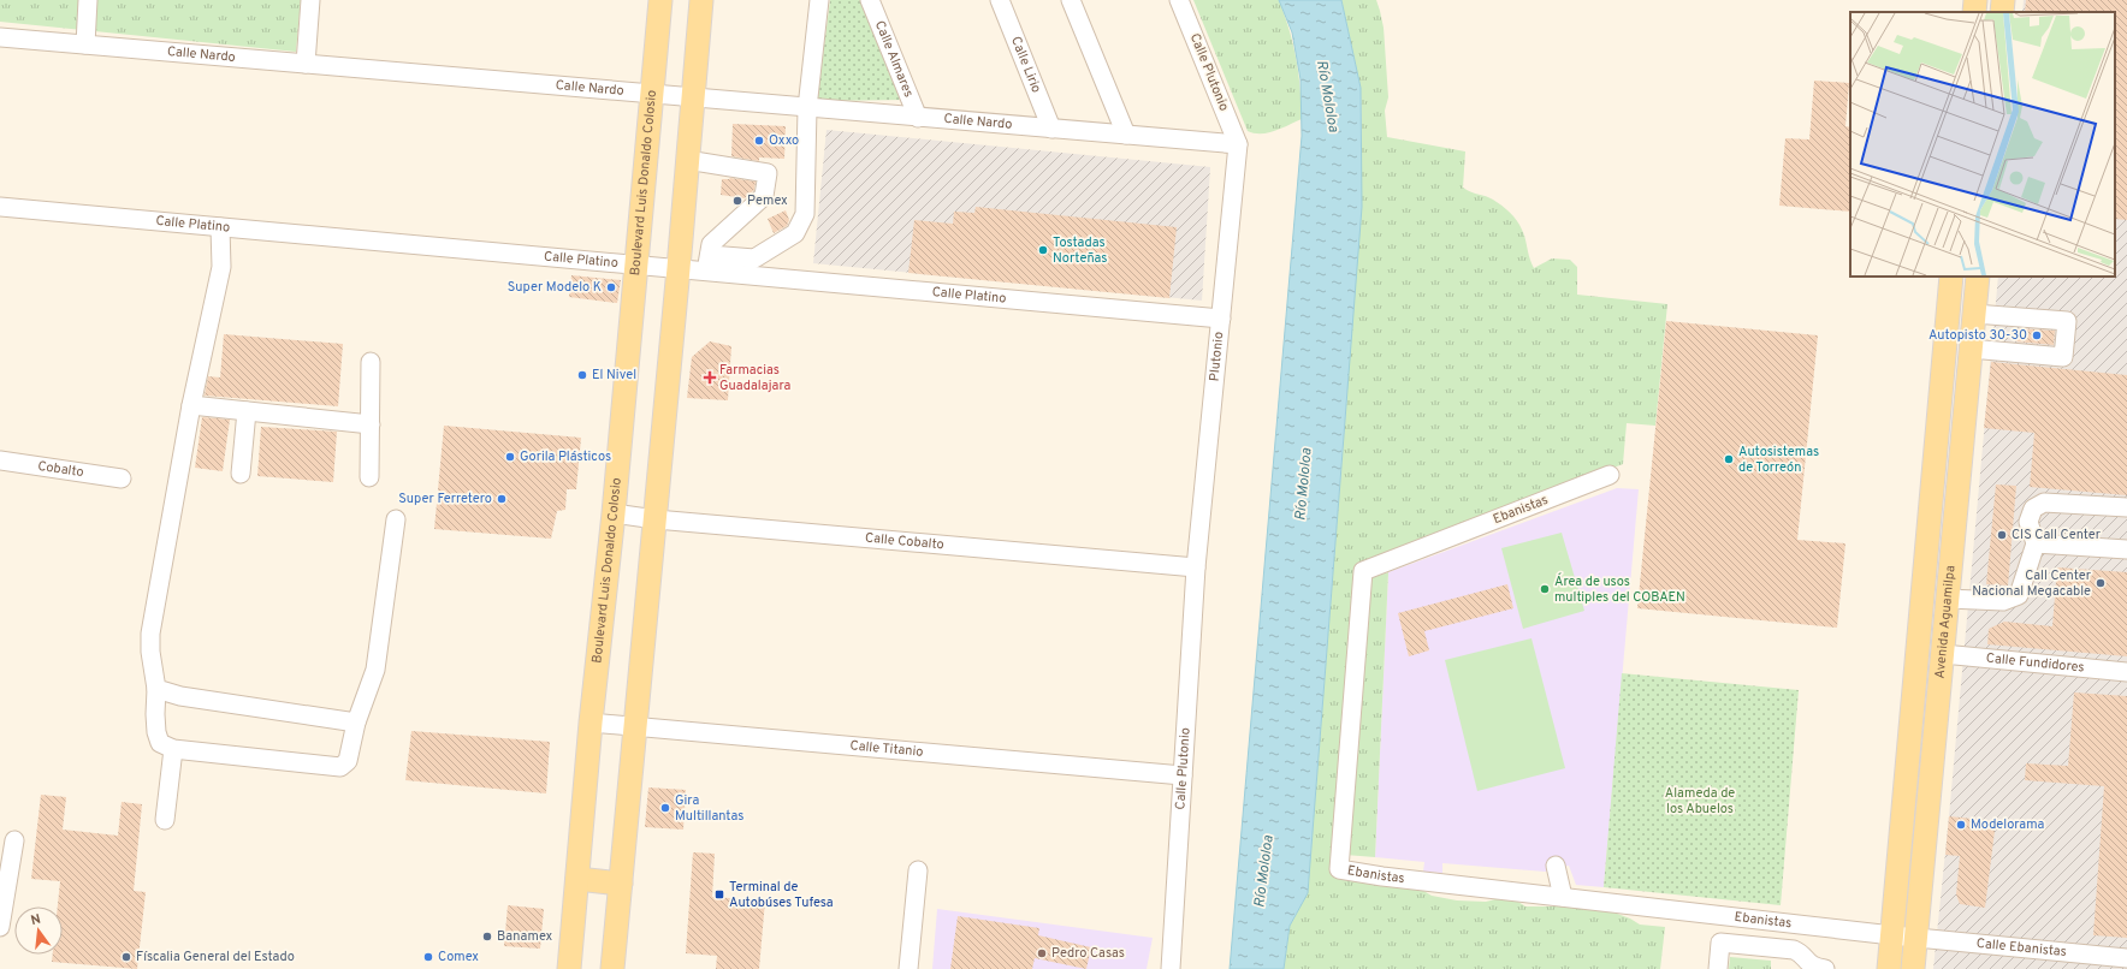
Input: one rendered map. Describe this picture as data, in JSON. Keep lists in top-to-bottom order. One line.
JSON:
{"streets":{"main road":["Boulevard Luis Donaldo Colosio","Avenida Aguamilpa"],"street":["Calle Nardo","Calle Almares","Calle Lirio","Calle Plutonio","Calle Platino","Plutonio","Cobalto","Ebanistas","Calle Cobalto","Calle Fundidores","Calle Titanio","Calle Ebanistas"]},"crossings":[["Calle Nardo","Calle Almares"],["Calle Nardo","Calle Lirio"],["Calle Nardo","Calle Plutonio"],["Calle Nardo","Boulevard Luis Donaldo Colosio"],["Calle Nardo","Plutonio"],["Calle Plutonio","Plutonio"],["Calle Plutonio","Calle Cobalto"],["Calle Plutonio","Calle Titanio"],["Boulevard Luis Donaldo Colosio","Calle Platino"],["Boulevard Luis Donaldo Colosio","Calle Cobalto"],["Boulevard Luis Donaldo Colosio","Calle Titanio"],["Calle Platino","Plutonio"],["Plutonio","Calle Cobalto"],["Ebanistas","Avenida Aguamilpa"],["Ebanistas","Calle Ebanistas"],["Avenida Aguamilpa","Calle Fundidores"],["Avenida Aguamilpa","Calle Ebanistas"]],"water":["Río Mololoa"],"parks":["Alameda de los Abuelos"],"places":{"other":["Oxxo","Pemex","Tostadas Norteñas","Super Modelo K","Autopisto 30-30","El Nivel","Gorila Plásticos","Autosistemas de Torreón","Super Ferretero","CIS Call Center","Call Center Nacional Megacable","Área de usos multiples del COBAEN","Gira Multillantas","Modelorama","Banamex","Pedro Casas","Físcalia General del Estado","Comex"],"health":["Farmacias Guadalajara"],"transit":["Terminal de Autobúses Tufesa"]},"north":"top"}
